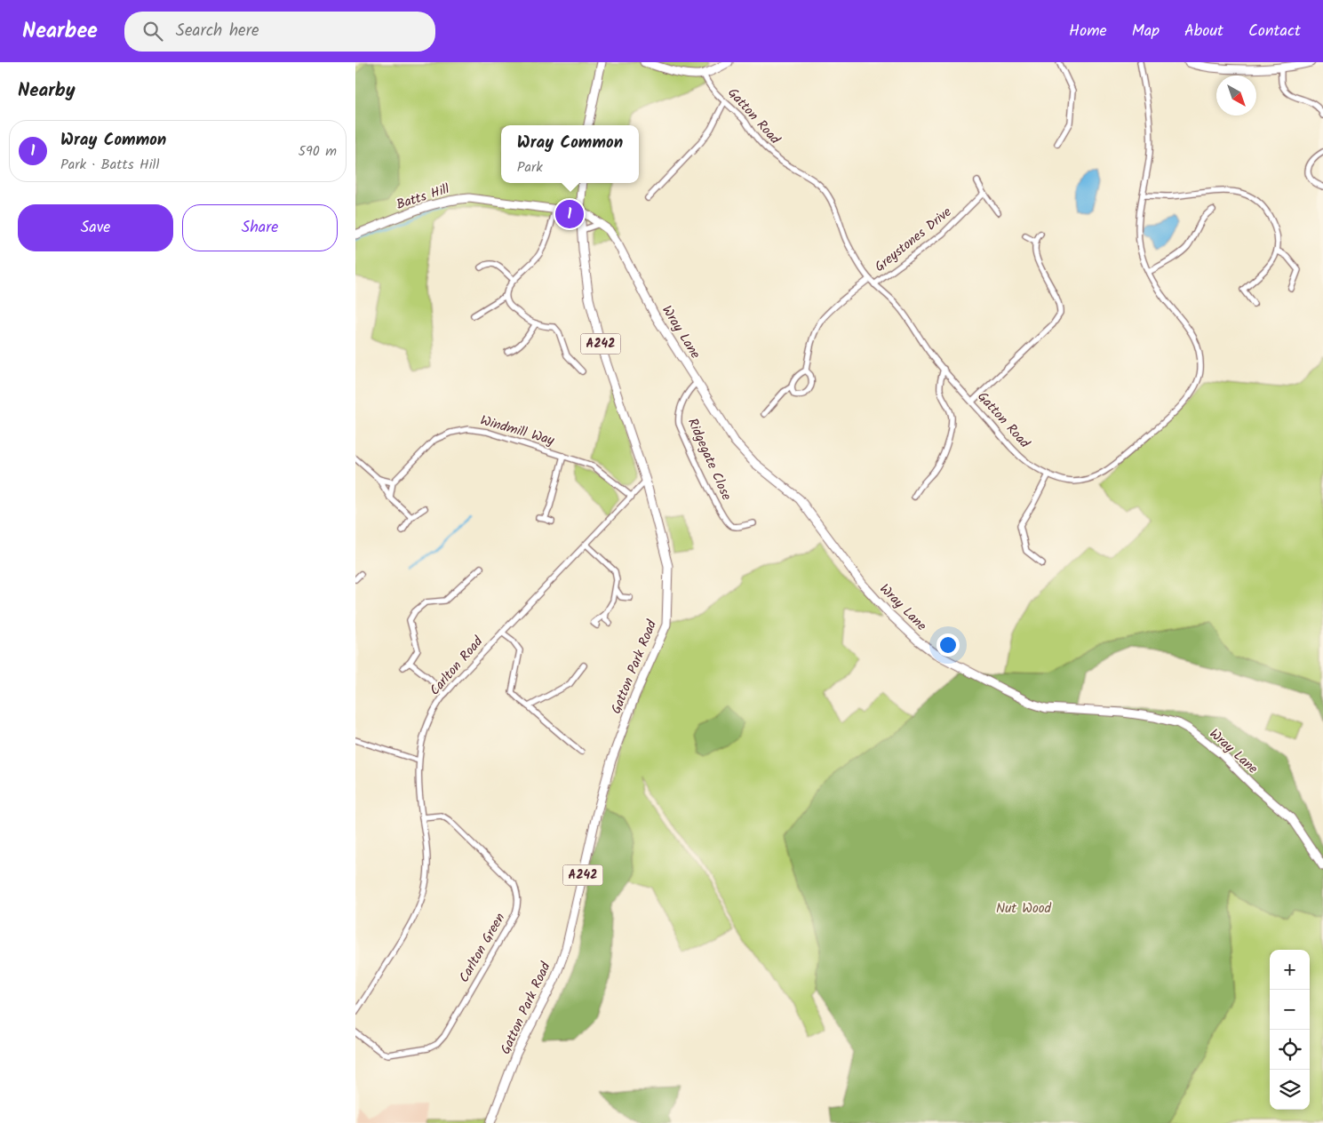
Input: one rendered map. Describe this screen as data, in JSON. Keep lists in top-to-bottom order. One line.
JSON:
{"streets":{"street":["Gatton Road","Batts Hill","Greystones Drive","Wray Lane","A242","Windmill Way","Ridgegate Close","Carlton Road","Gatton Park Road","Carlton Green"]},"crossings":[["Gatton Road","Greystones Drive"],["Batts Hill","Wray Lane"],["Batts Hill","A242"],["Batts Hill","Gatton Park Road"],["Wray Lane","A242"],["Wray Lane","Ridgegate Close"],["Wray Lane","Gatton Park Road"],["A242","Gatton Park Road"],["Windmill Way","Carlton Road"],["Carlton Road","Gatton Park Road"],["Carlton Road","Carlton Green"]],"parks":["Nut Wood"],"north":"bottom right","page":{"header":"Nearbee","search":"Search here","nav":["Home","Map","About","Contact"],"heading":"Nearby","list":[{"mark":"1","name":"Wray Common","note":"Park · Batts Hill","value":"590 m"}],"popup":["Wray Common","Park"],"buttons":["Save","Share"],"pins":"1","map_buttons":["+","−"]}}
